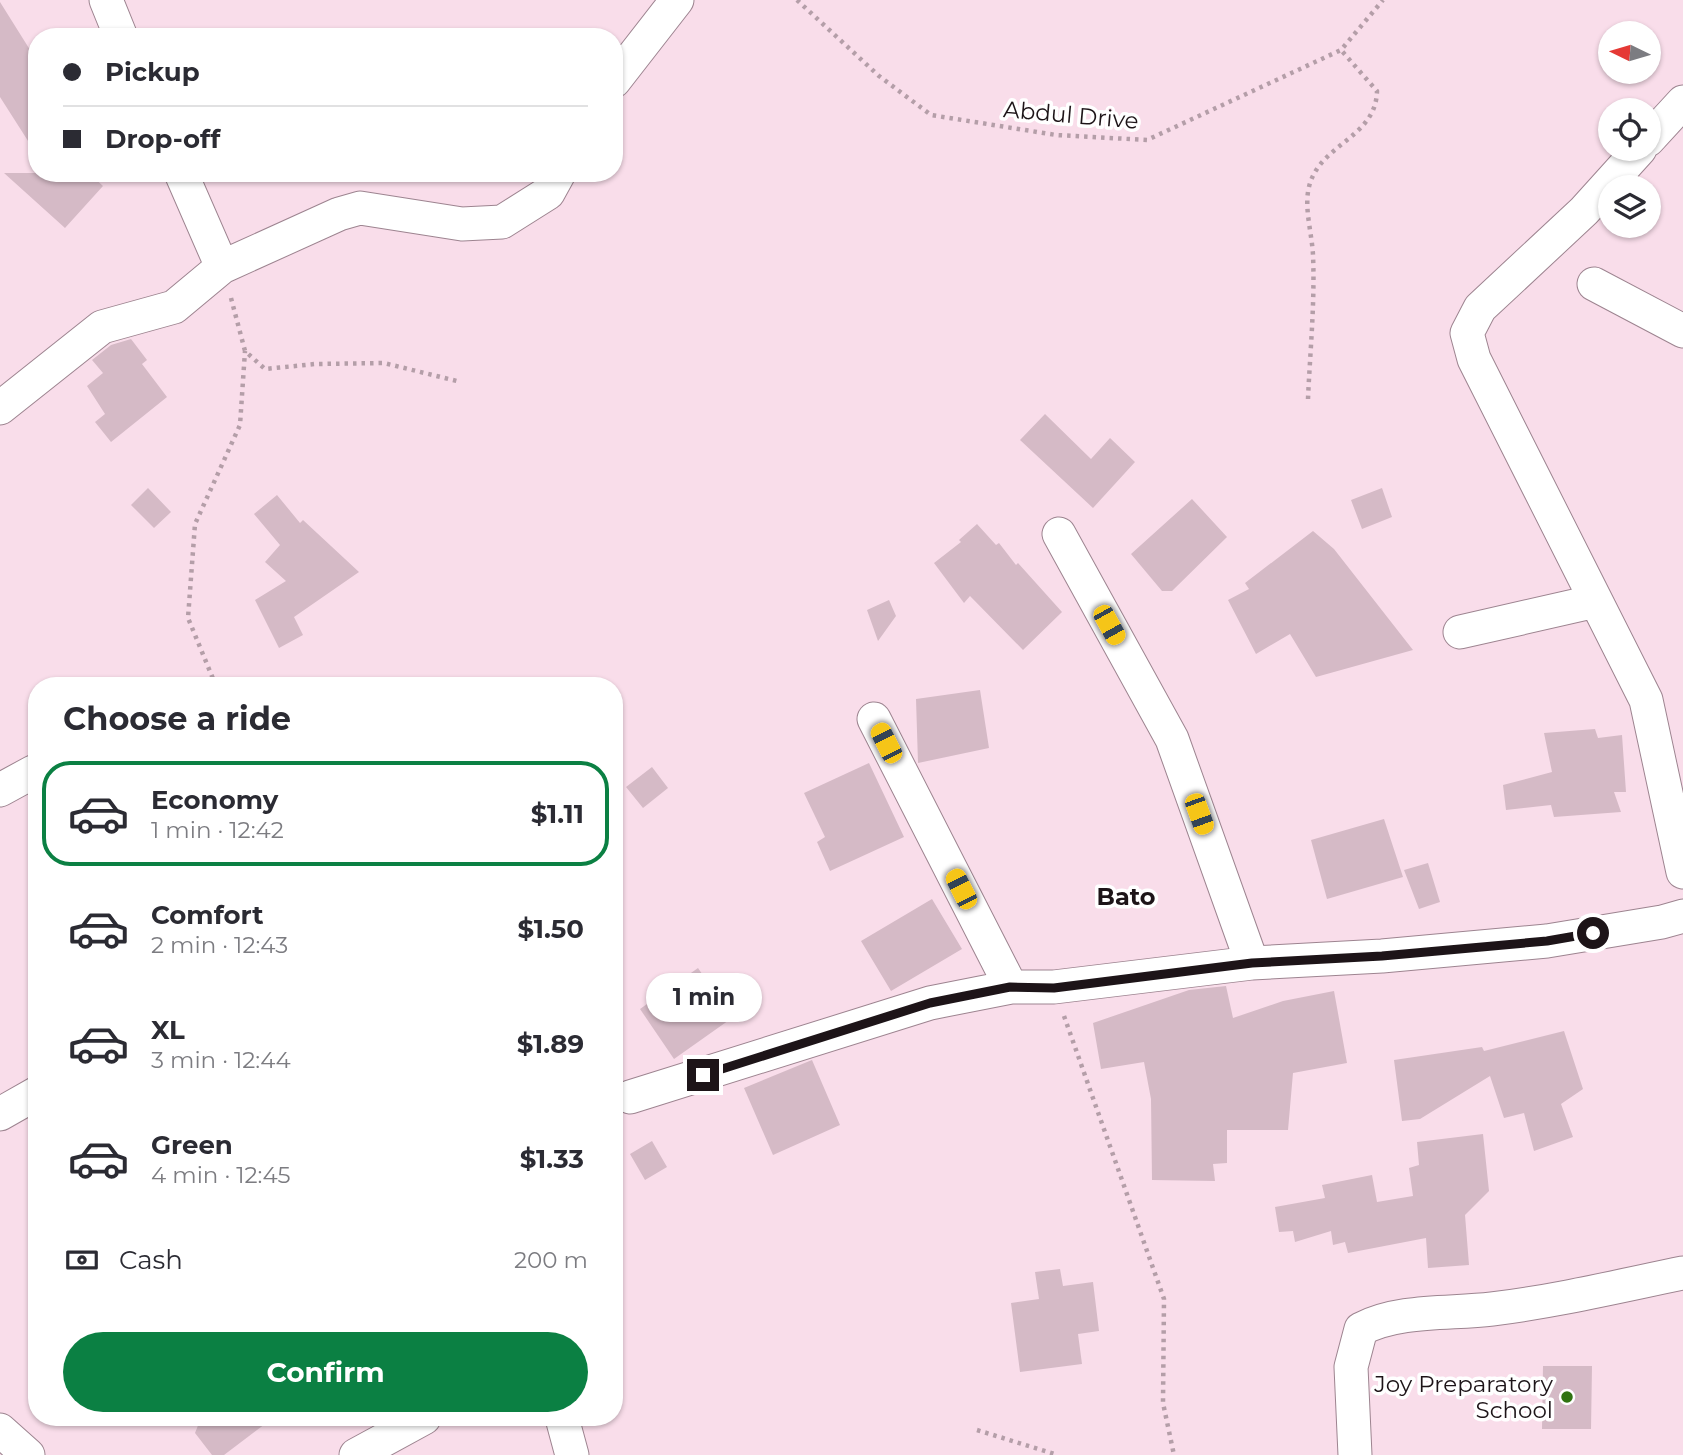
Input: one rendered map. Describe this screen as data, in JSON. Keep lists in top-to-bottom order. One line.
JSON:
{"streets":{"path":["Abdul Drive"]},"districts":["Bato"],"places":["Joy Preparatory School"],"north":"left","page":{"banner":["Pickup","Drop-off"],"heading":"Choose a ride","list":[{"name":"Economy","note":"1 min · 12:42","value":"$1.11"},{"name":"Comfort","note":"2 min · 12:43","value":"$1.50"},{"name":"XL","note":"3 min · 12:44","value":"$1.89"},{"name":"Green","note":"4 min · 12:45","value":"$1.33"}],"bubble":"1 min","pay":["Cash","200 m"],"buttons":"Confirm"}}
